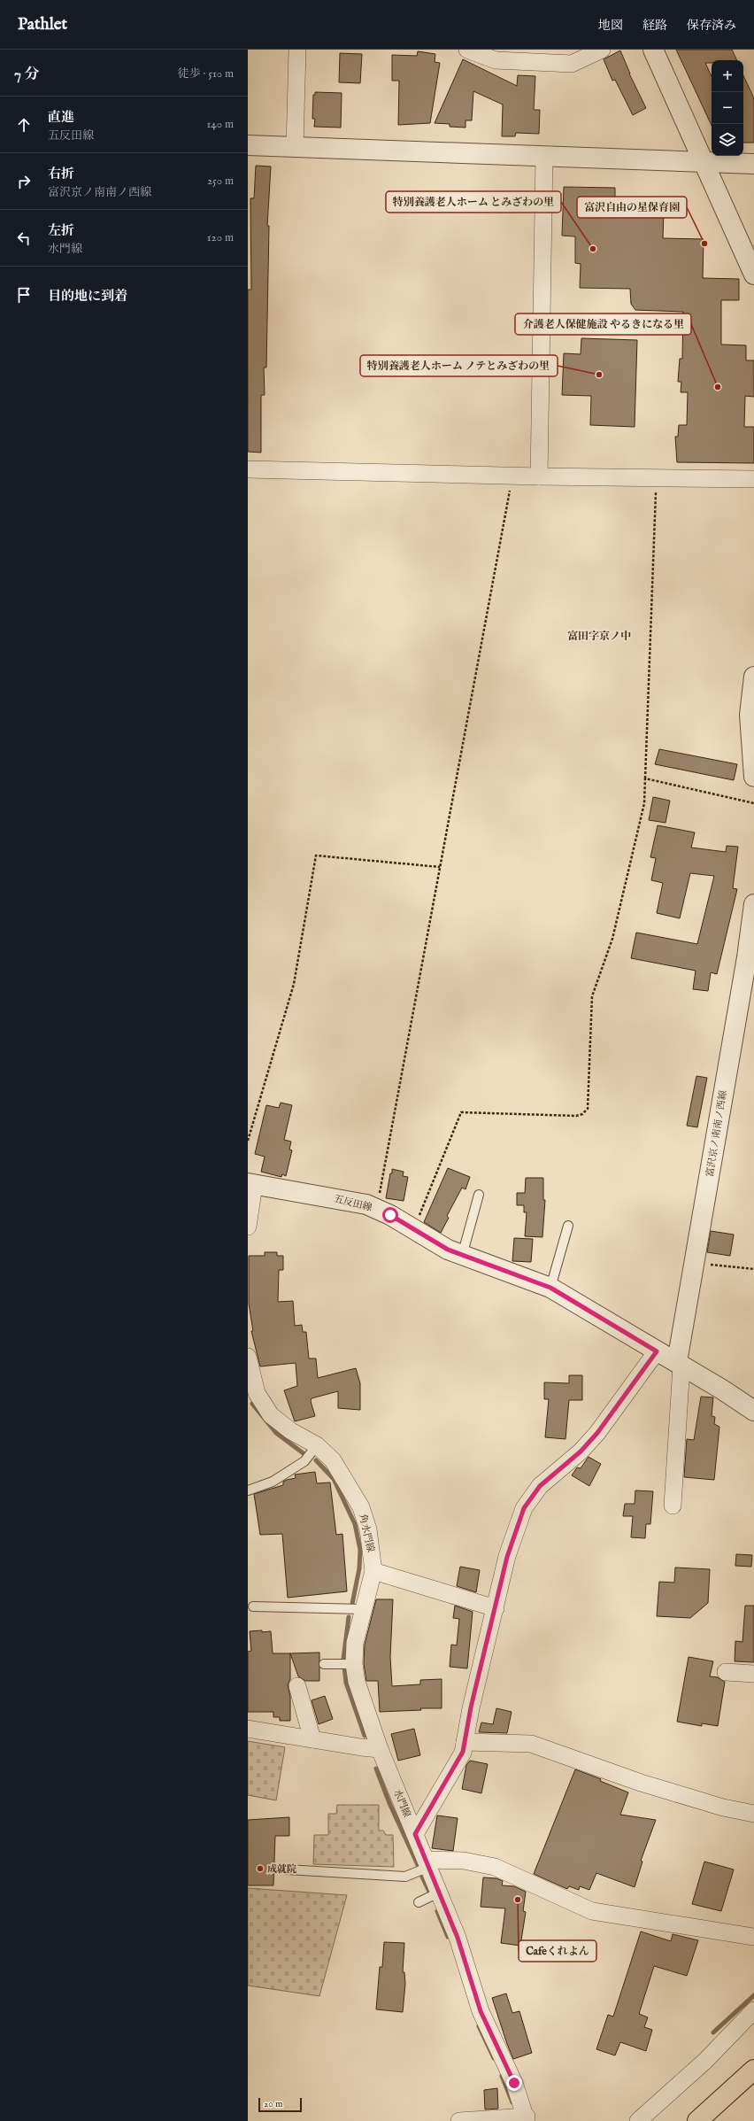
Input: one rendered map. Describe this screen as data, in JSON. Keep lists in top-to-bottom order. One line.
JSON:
{"streets":{"street":["富沢京ノ南南ノ西線","五反田線","角水門線","水門線"]},"crossings":[["富沢京ノ南南ノ西線","五反田線"],["角水門線","水門線"]],"districts":["富田字京ノ中"],"places":["富沢自由の星保育園","特別養護老人ホーム とみざわの里","特別養護老人ホーム ノテとみざわの里","介護老人保健施設 やるきになる里","成就院","Cafeくれよん"],"scale_bar":"20 m","page":{"header":"Pathlet","nav":["地図","経路","保存済み"],"heading":["7 分","徒歩 · 510 m"],"map_buttons":["+","−"],"list":[["直進","五反田線","140 m"],["右折","富沢京ノ南南ノ西線","250 m"],["左折","水門線","120 m"],"目的地に到着"],"scale":"20 m"}}
